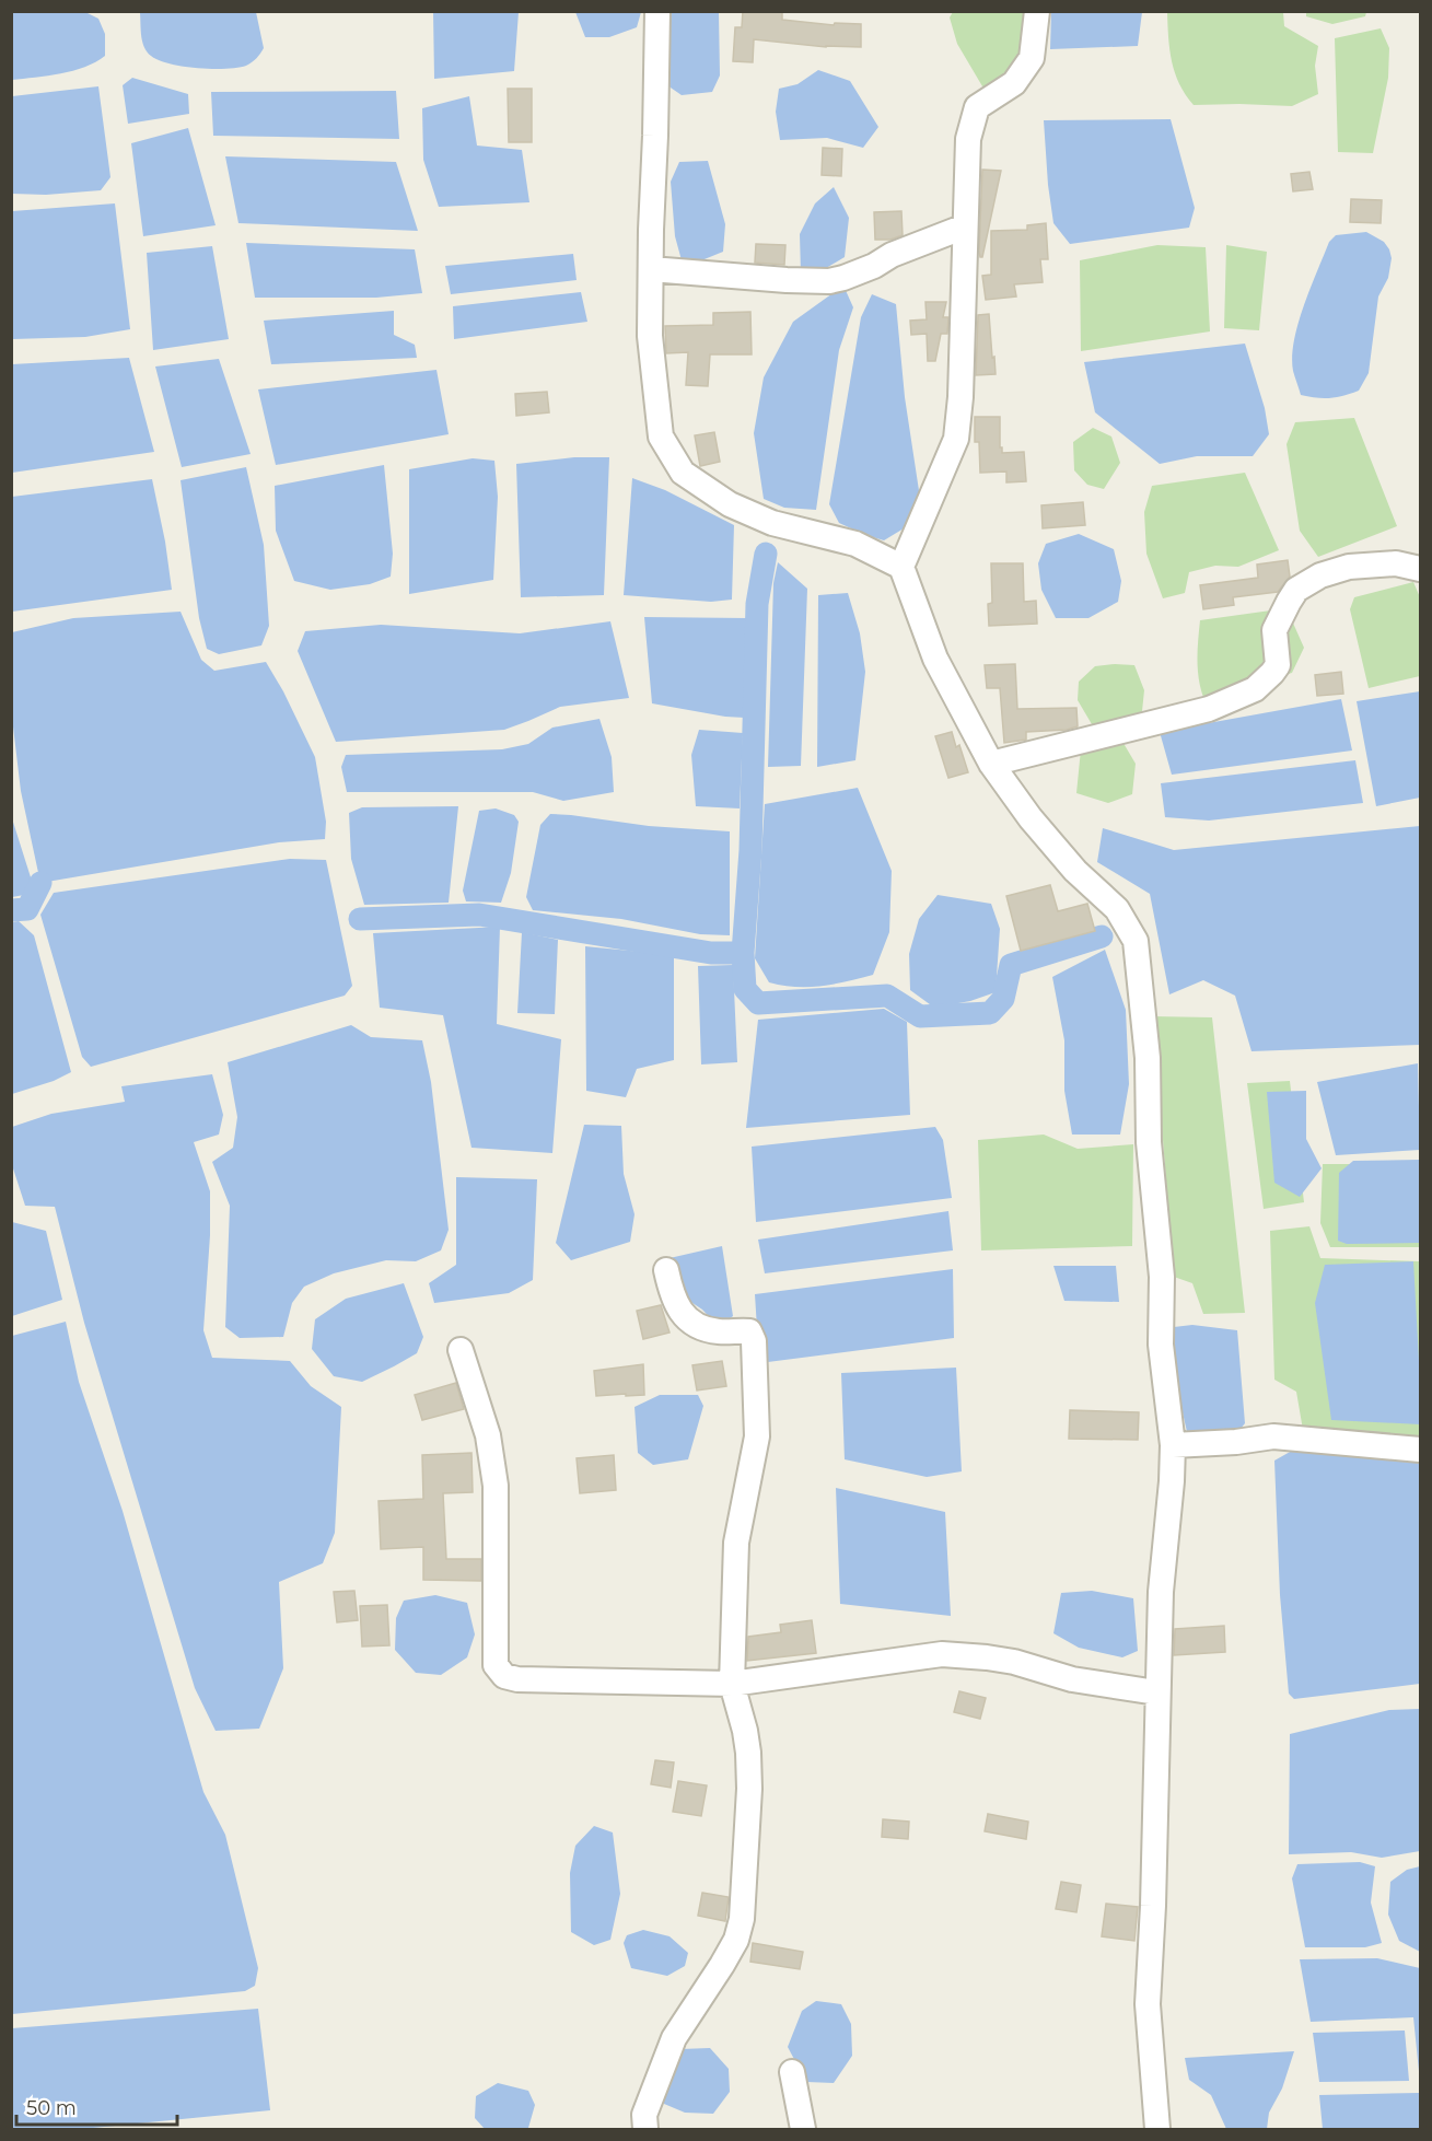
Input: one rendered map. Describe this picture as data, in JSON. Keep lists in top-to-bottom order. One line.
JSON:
{"scale_bar":"50 m"}
